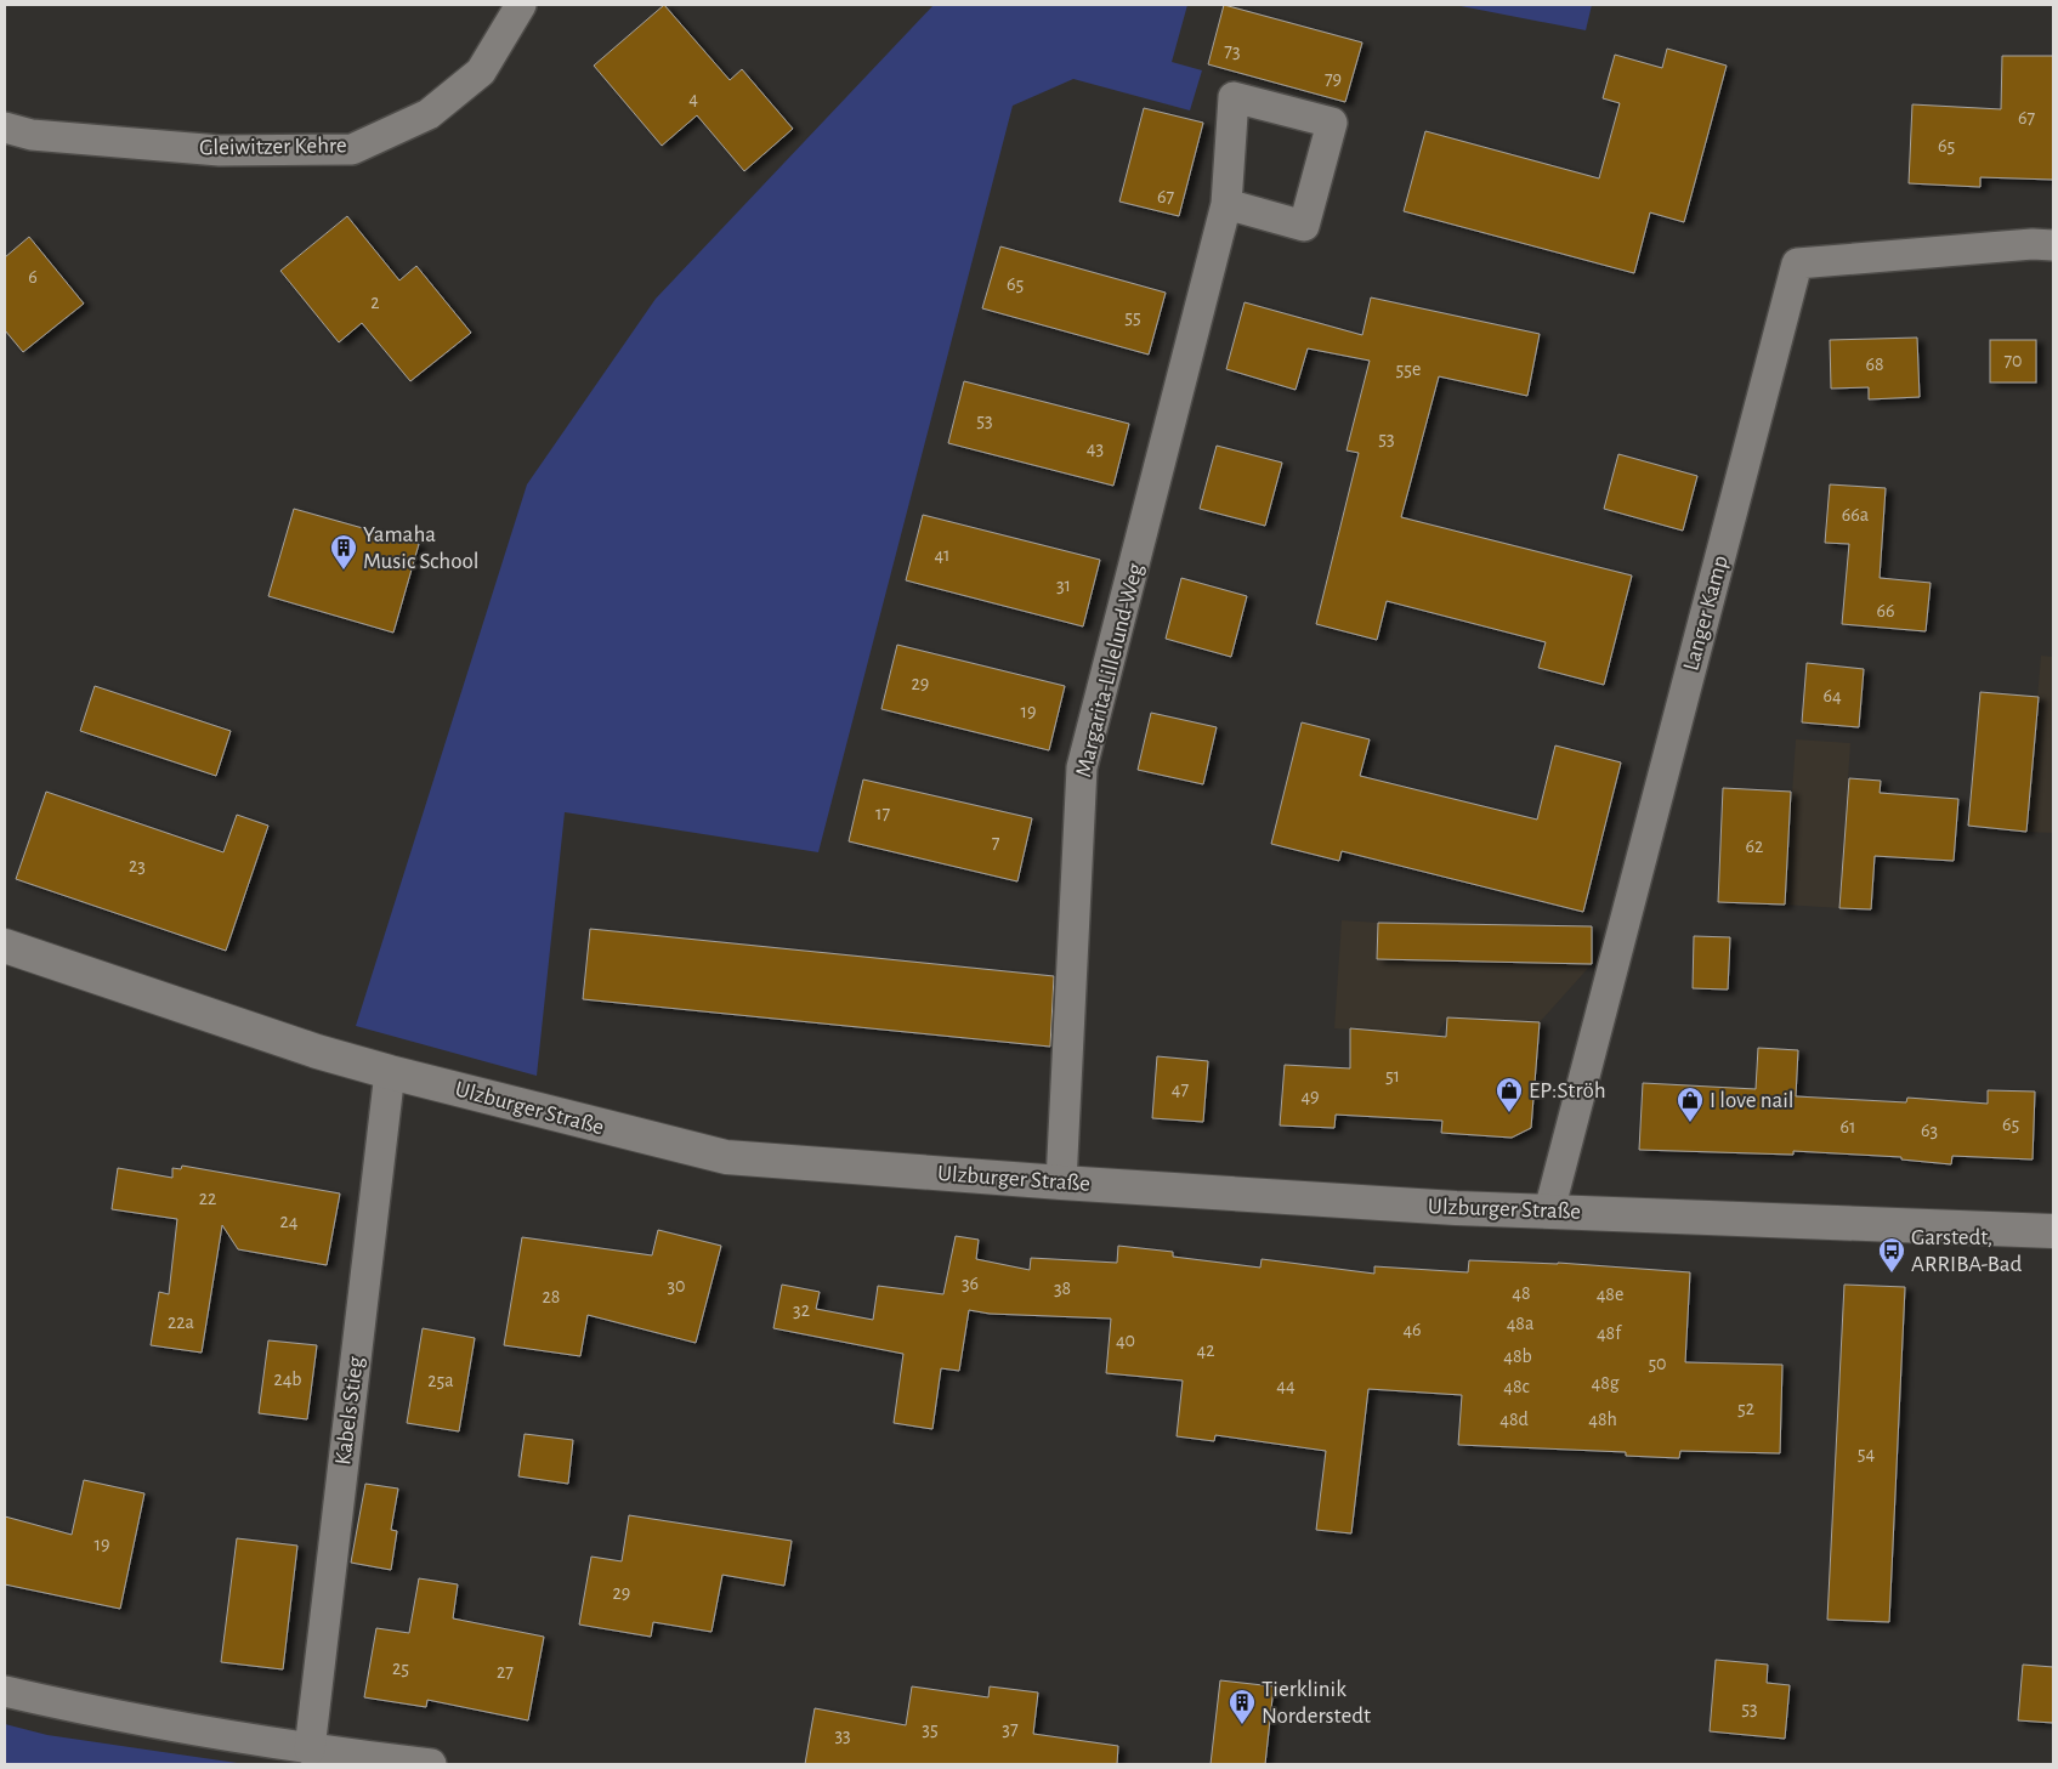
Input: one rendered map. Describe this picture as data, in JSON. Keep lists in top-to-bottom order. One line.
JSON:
{"streets":{"main road":["Ulzburger Straße"],"street":["Gleiwitzer Kehre","Langer Kamp","Margarita-Lillelund-Weg","Kabels Stieg"]},"crossings":[["Langer Kamp","Ulzburger Straße"],["Margarita-Lillelund-Weg","Ulzburger Straße"],["Ulzburger Straße","Kabels Stieg"]],"places":{"building":["Yamaha Music School","Tierklinik Norderstedt"],"shop":["EP:Ströh","I love nail"],"bus stop":["Garstedt, ARRIBA-Bad"]},"house_numbers":["73","79","4","67","65","67","6","65","2","55","70","68","55e","53","53","43","66a","41","31","66","29","64","19","17","7","62","23","51","47","49","65","61","63","22","24","36","30","38","48","48e","28","32","22a","48a","46","48f","40","42","48b","50","24b","25a","48g","44","48c","52","48d","48h","54","19","29","25","27","53","35","37","33"]}
